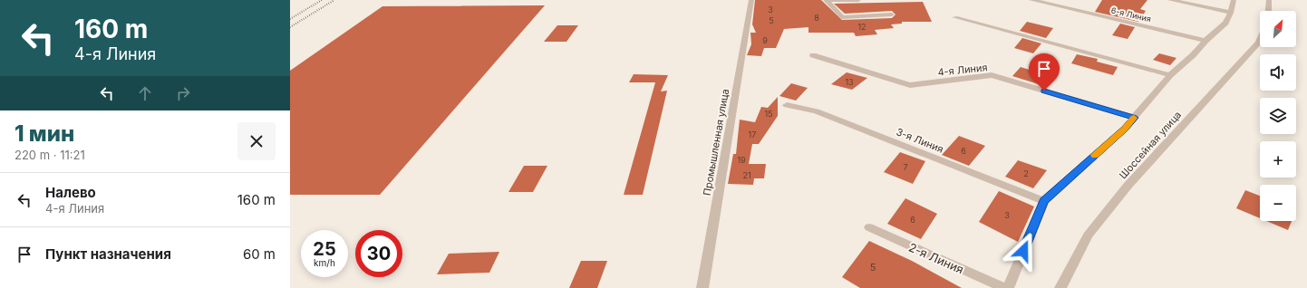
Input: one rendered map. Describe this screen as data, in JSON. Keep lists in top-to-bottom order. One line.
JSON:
{"streets":{"street":["6-я Линия","4-я Линия","3-я Линия","Промышленная улица","Шоссейная улица","2-я Линия"]},"house_numbers":["3","8","5","12","9","13","15","17","6","19","7","2","21","3","6","5"],"north":"top right","page":{"turn":["160 m","4-я Линия"],"map_buttons":["+","−"],"heading":["1 мин","220 m · 11:21"],"list":[{"name":"Налево","note":"4-я Линия","value":"160 m"},{"name":"Пункт назначения","value":"60 m"}],"speed":"25 km/h","limit":"30"}}
